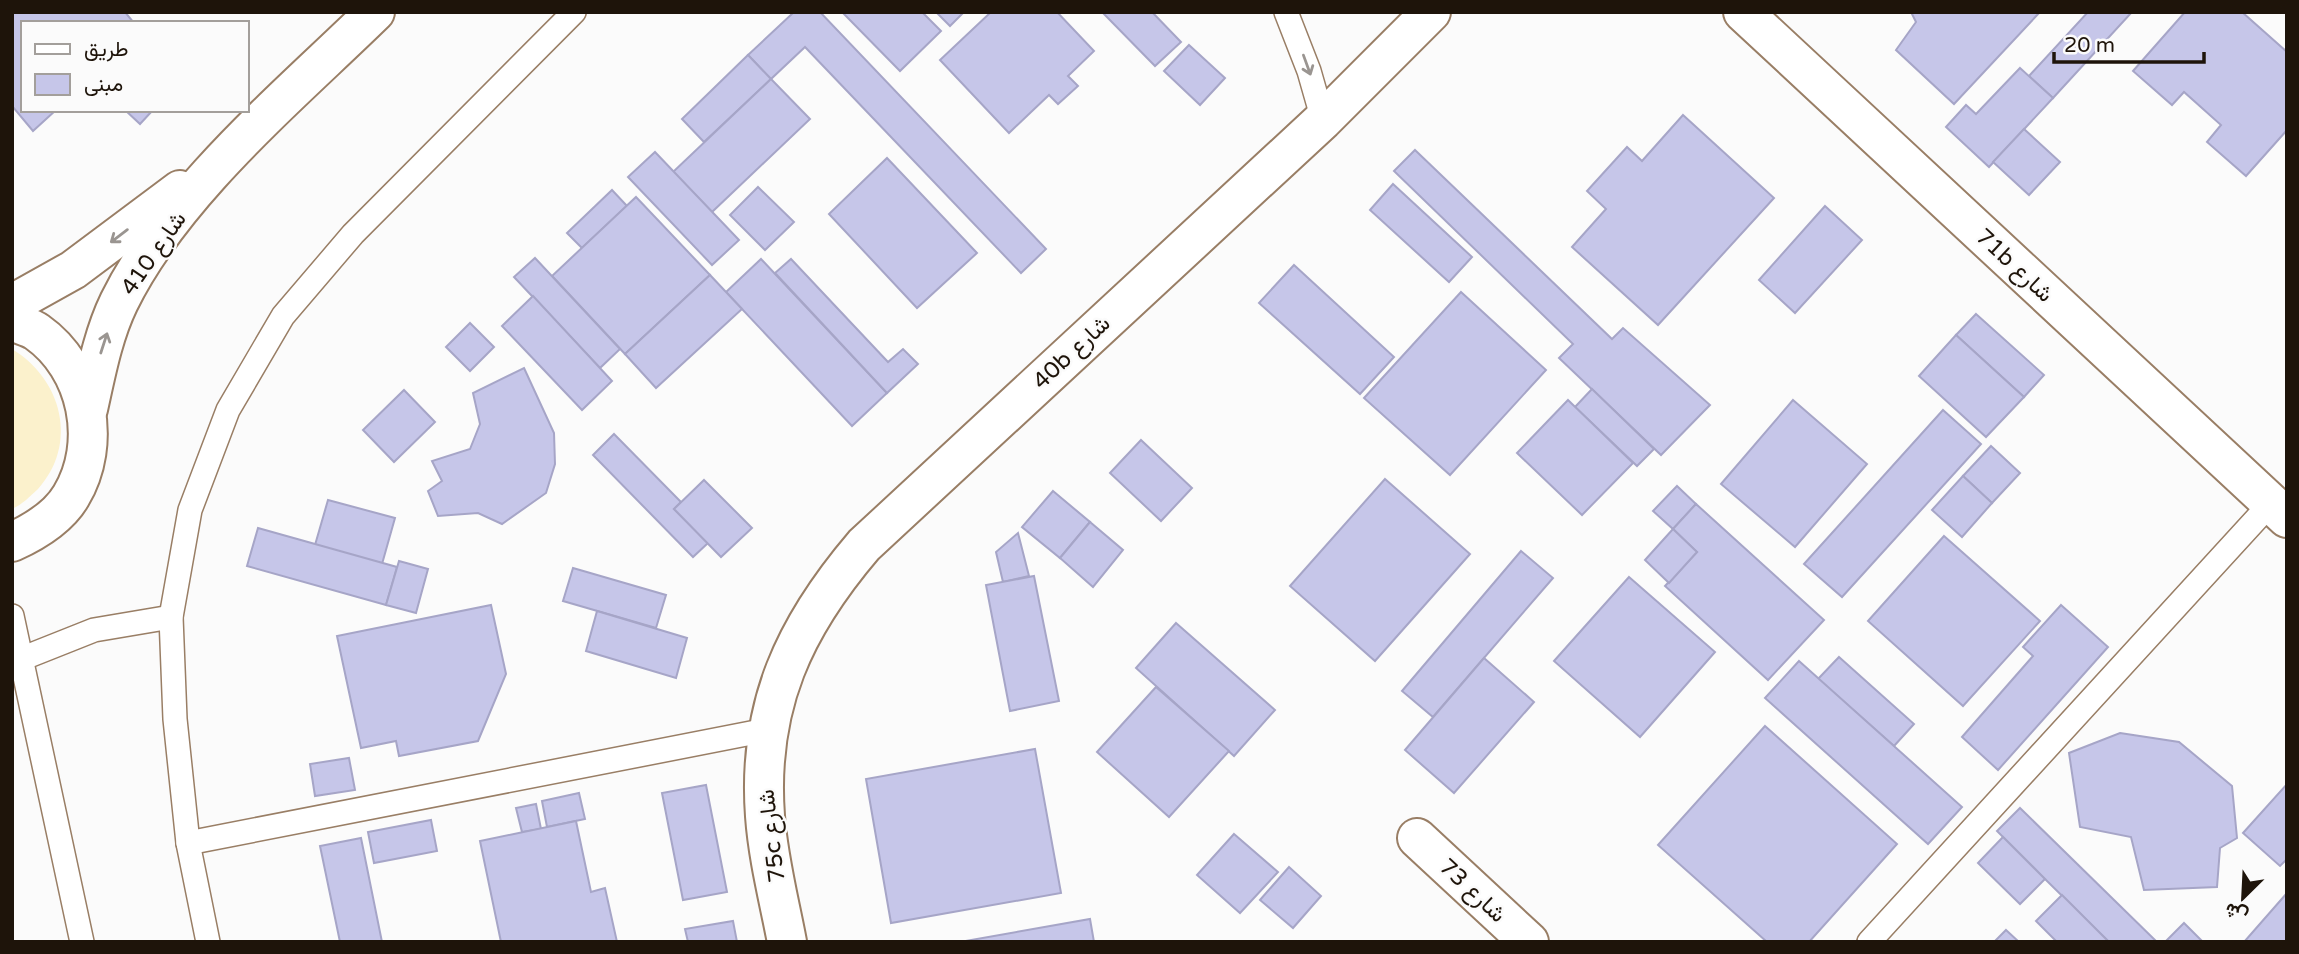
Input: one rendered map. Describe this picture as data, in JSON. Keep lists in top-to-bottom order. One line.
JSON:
{"streets":{"street":["شارع 410","71b شارع","40b شارع","75c شارع","شارع 73"]},"crossings":[["40b شارع","75c شارع"]],"legend":["طريق","مبنى"],"scale_bar":"20 m","north":"bottom left"}
